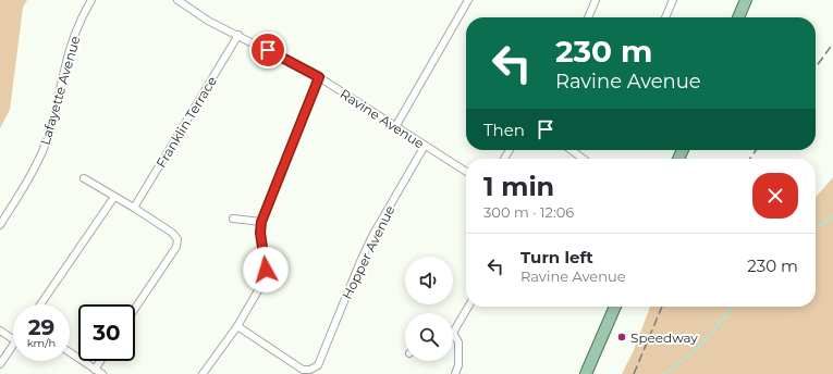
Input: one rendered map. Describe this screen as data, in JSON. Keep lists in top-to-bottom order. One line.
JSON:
{"streets":{"street":["Lafayette Avenue","Ravine Avenue","Franklin Terrace","Hopper Avenue"]},"crossings":[["Ravine Avenue","Franklin Terrace"],["Ravine Avenue","Hopper Avenue"]],"places":["Speedway"],"page":{"turn":["230 m","Ravine Avenue"],"then":"Then","heading":["1 min","300 m · 12:06"],"list":[{"name":"Turn left","note":"Ravine Avenue","value":"230 m"}],"speed":"29 km/h","limit":"30"}}
